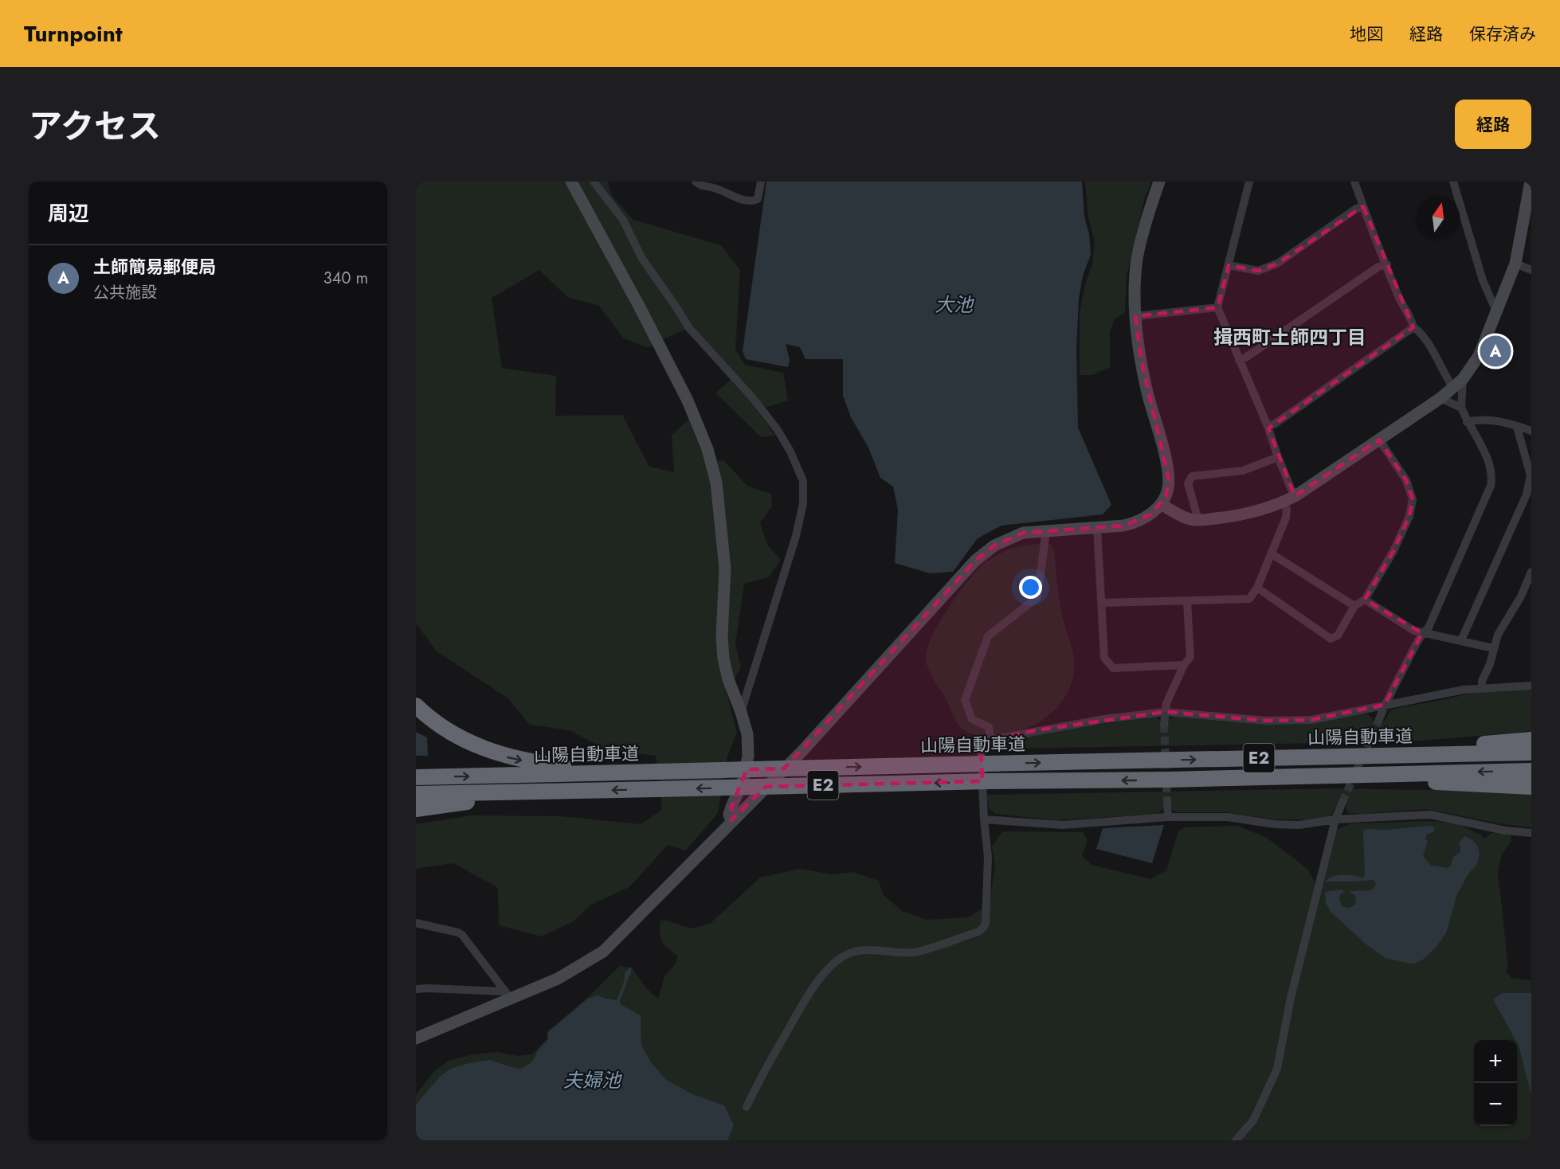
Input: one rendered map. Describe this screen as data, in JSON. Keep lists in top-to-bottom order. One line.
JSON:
{"streets":{"highway":["山陽自動車道","E2"]},"districts":["揖西町土師四丁目"],"water":["大池","夫婦池"],"north":"top","page":{"header":"Turnpoint","nav":["地図","経路","保存済み"],"title":"アクセス","buttons":"経路","heading":"周辺","list":[{"mark":"A","name":"土師簡易郵便局","note":"公共施設","value":"340 m"}],"pins":"A","map_buttons":["+","−"]}}
